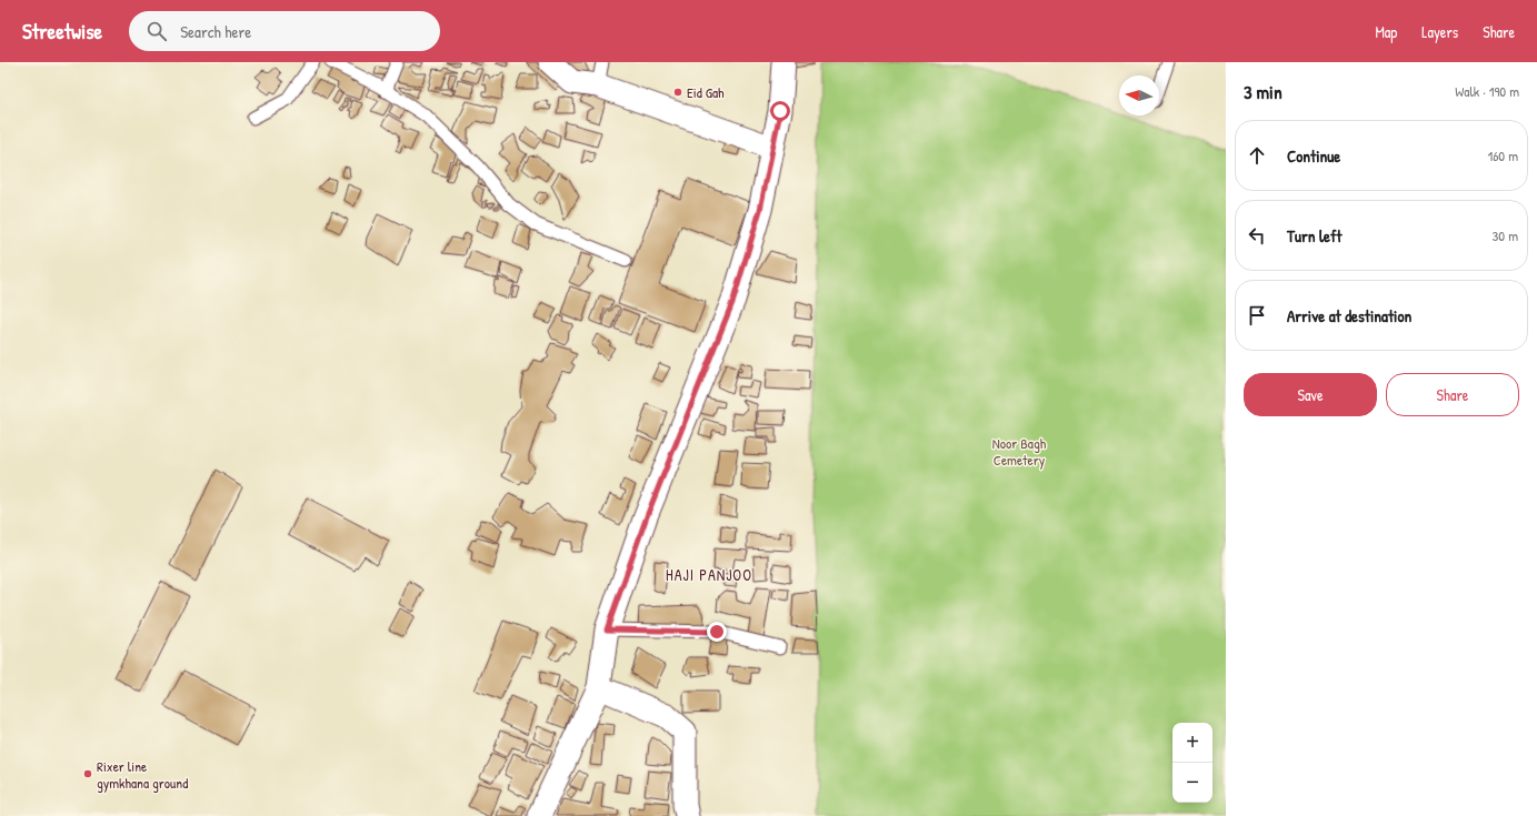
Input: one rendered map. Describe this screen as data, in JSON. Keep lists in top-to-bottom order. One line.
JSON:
{"districts":["HAJI PANJOO"],"parks":["Noor Bagh Cemetery"],"places":["Eid Gah","Rixer line gymkhana ground"],"north":"left","page":{"header":"Streetwise","search":"Search here","nav":["Map","Layers","Share"],"heading":["3 min","Walk · 190 m"],"list":[["Continue","160 m"],["Turn left","30 m"],"Arrive at destination"],"buttons":["Save","Share"],"map_buttons":["+","−"]}}
